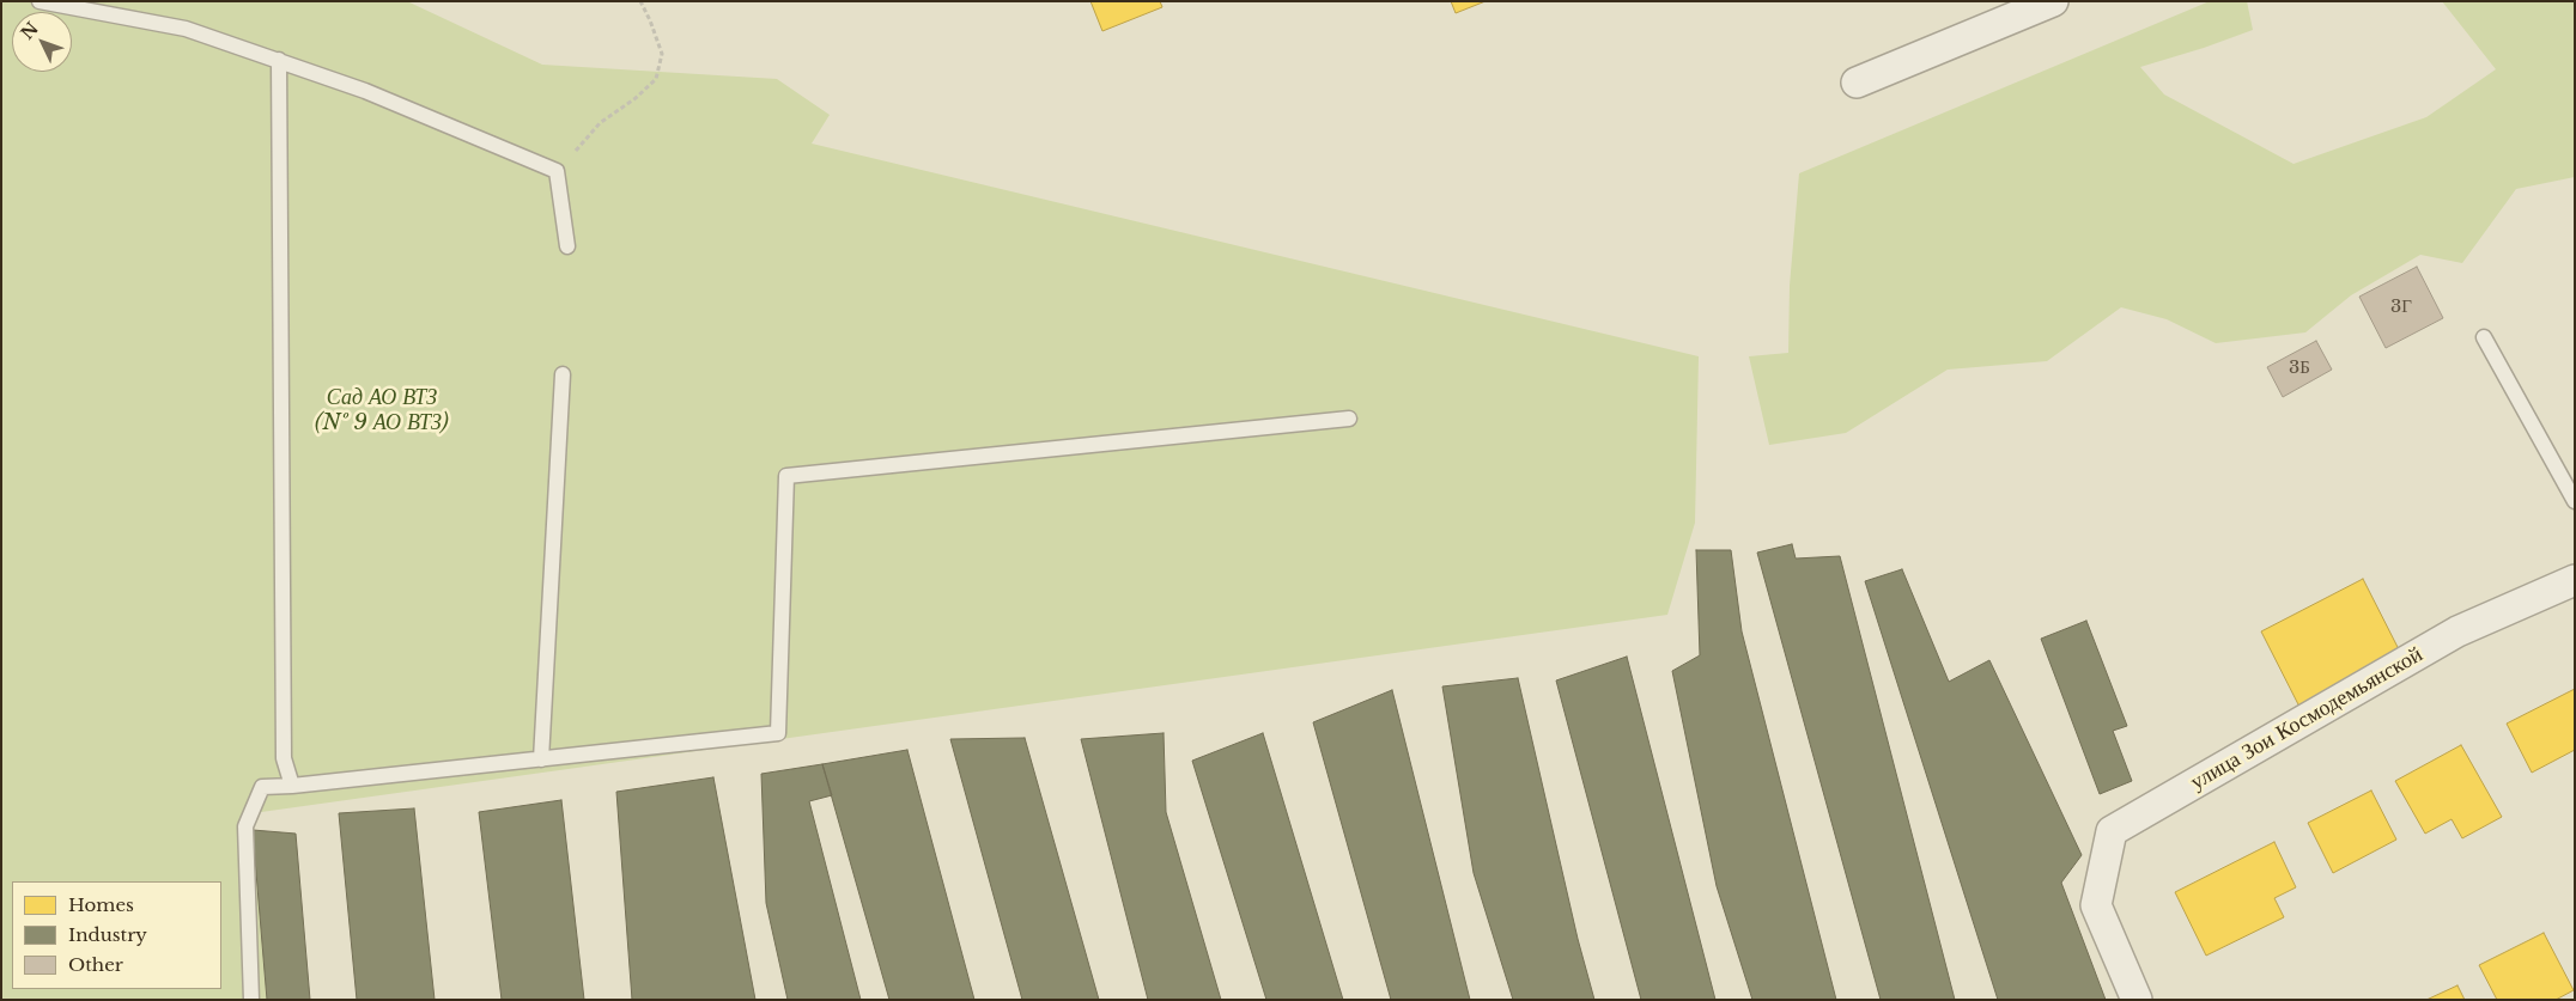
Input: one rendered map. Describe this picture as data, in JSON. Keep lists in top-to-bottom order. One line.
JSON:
{"streets":{"street":["улица Зои Космодемьянской"]},"parks":["Сад АО ВТЗ (№ 9 АО ВТЗ)"],"house_numbers":["3Г","3Б"],"legend":["Homes","Industry","Other"],"north":"top left"}
